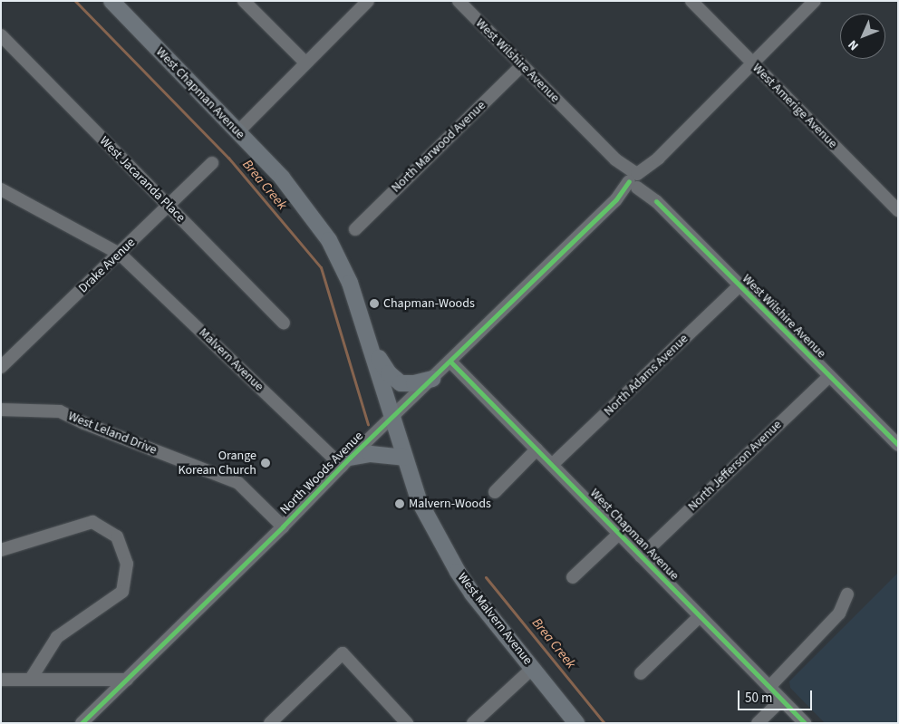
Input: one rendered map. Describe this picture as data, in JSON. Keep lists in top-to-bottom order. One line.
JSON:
{"streets":{"main road":["West Chapman Avenue","West Malvern Avenue"],"street":["West Wilshire Avenue","West Amerige Avenue","North Marwood Avenue","West Jacaranda Place","Drake Avenue","Malvern Avenue","North Adams Avenue","West Leland Drive","North Jefferson Avenue","North Woods Avenue"]},"crossings":[["West Wilshire Avenue","North Marwood Avenue"],["West Wilshire Avenue","North Adams Avenue"],["West Wilshire Avenue","North Jefferson Avenue"],["West Wilshire Avenue","North Woods Avenue"],["West Chapman Avenue","North Adams Avenue"],["West Chapman Avenue","North Jefferson Avenue"],["West Chapman Avenue","North Woods Avenue"],["West Chapman Avenue","West Malvern Avenue"],["West Amerige Avenue","North Woods Avenue"],["West Jacaranda Place","Drake Avenue"],["Drake Avenue","Malvern Avenue"],["Malvern Avenue","North Woods Avenue"],["West Leland Drive","North Woods Avenue"]],"water":["Brea Creek"],"places":["Chapman-Woods","Orange Korean Church","Malvern-Woods"],"scale_bar":"50 m","north":"bottom left"}
